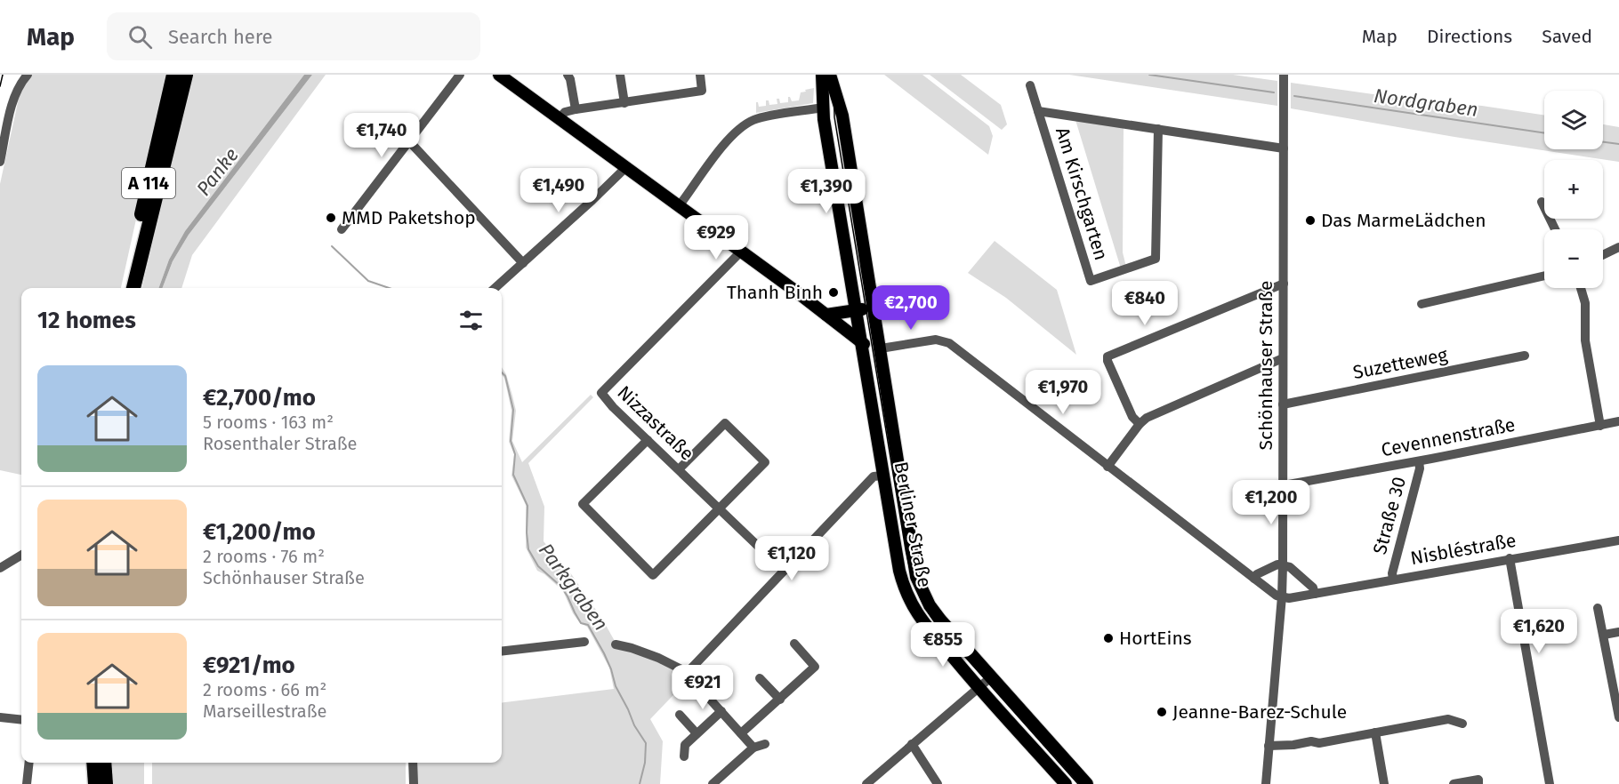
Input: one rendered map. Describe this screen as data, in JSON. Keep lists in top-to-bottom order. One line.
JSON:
{"streets":{"highway":["A 114"],"main road":["Berliner Straße"],"street":["Am Kirschgarten","Suzetteweg","Schönhauser Straße","Nizzastraße","Cevennenstraße","Straße 30","Nisbléstraße"]},"crossings":[["Am Kirschgarten","Schönhauser Straße"],["Suzetteweg","Schönhauser Straße"],["Schönhauser Straße","Cevennenstraße"],["Schönhauser Straße","Nisbléstraße"],["Cevennenstraße","Straße 30"],["Straße 30","Nisbléstraße"]],"water":["Nordgraben","Panke","Parkgraben"],"places":["MMD Paketshop","Das MarmeLädchen","Thanh Binh","HortEins","Jeanne-Barez-Schule"],"page":{"header":"Map","search":"Search here","nav":["Map","Directions","Saved"],"map_buttons":["+","−"],"price":["€1,740","€1,490","€1,390","€929","€840","€2,700","€1,970","€1,200","€1,120","€1,620","€855","€921"],"heading":"12 homes","list":[{"name":"€2,700/mo","note":"5 rooms · 163 m² · Rosenthaler Straße"},{"name":"€1,200/mo","note":"2 rooms · 76 m² · Schönhauser Straße"},{"name":"€921/mo","note":"2 rooms · 66 m² · Marseillestraße"}]}}
